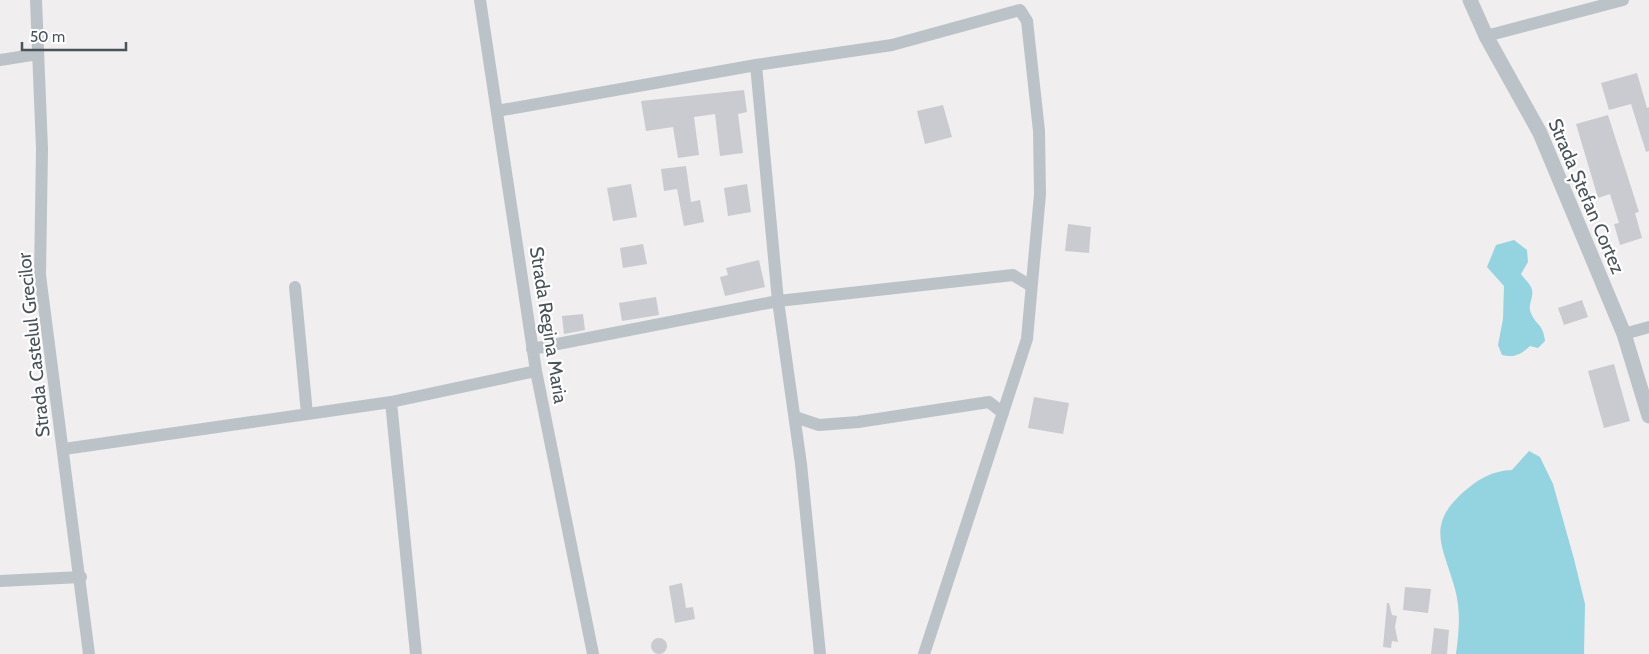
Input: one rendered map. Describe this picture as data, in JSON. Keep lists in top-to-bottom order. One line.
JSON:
{"streets":{"street":["Strada Ștefan Cortez","Strada Regina Maria","Strada Castelul Grecilor"]},"scale_bar":"50 m"}
